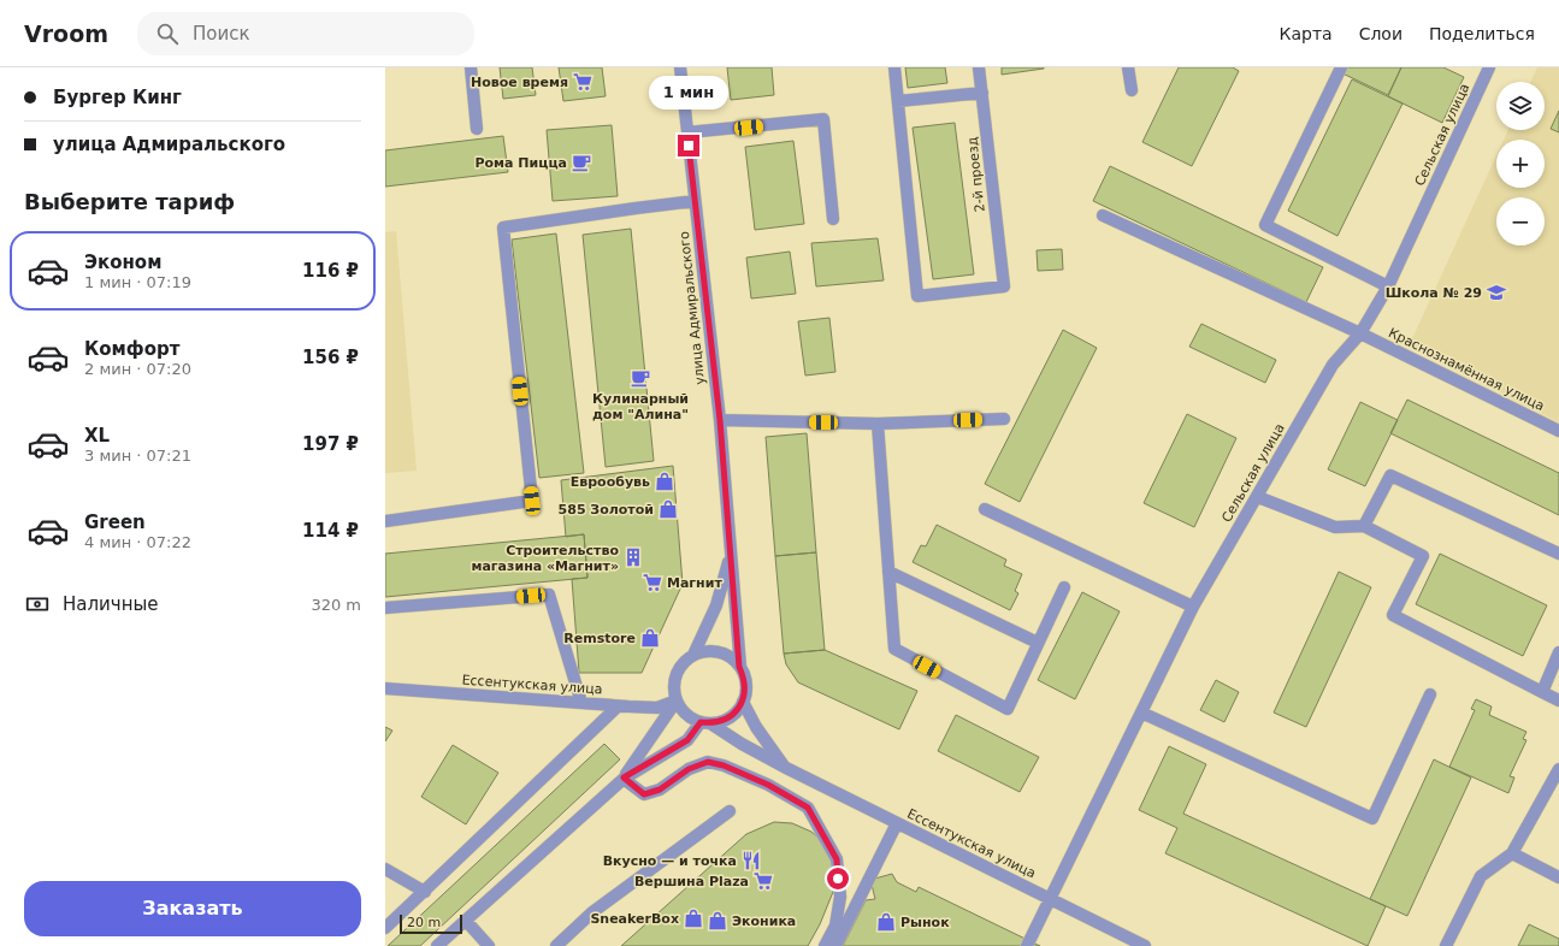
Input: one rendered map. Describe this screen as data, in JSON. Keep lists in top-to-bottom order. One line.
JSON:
{"streets":{"street":["Сельская улица","2-й проезд","улица Адмиральского","Краснознамённая улица","Ессентукская улица"]},"crossings":[["Сельская улица","Краснознамённая улица"],["Сельская улица","Ессентукская улица"],["улица Адмиральского","Ессентукская улица"]],"places":{"supermarket":["Новое время","Магнит","Вершина Plaza"],"cafe":["Рома Пицца","Кулинарный дом \"Алина\""],"school or university":["Школа № 29"],"shop":["Еврообувь","585 Золотой","Remstore","SneakerBox","Эконика","Рынок"],"building":["Строительство магазина «Магнит»"],"restaurant":["Вкусно — и точка"]},"scale_bar":"20 m","page":{"header":"Vroom","search":"Поиск","nav":["Карта","Слои","Поделиться"],"banner":["Бургер Кинг","улица Адмиральского"],"bubble":"1 мин","map_buttons":["+","−"],"heading":"Выберите тариф","list":[{"name":"Эконом","note":"1 мин · 07:19","value":"116 ₽"},{"name":"Комфорт","note":"2 мин · 07:20","value":"156 ₽"},{"name":"XL","note":"3 мин · 07:21","value":"197 ₽"},{"name":"Green","note":"4 мин · 07:22","value":"114 ₽"}],"pay":["Наличные","320 m"],"buttons":"Заказать","scale":"20 m"}}
